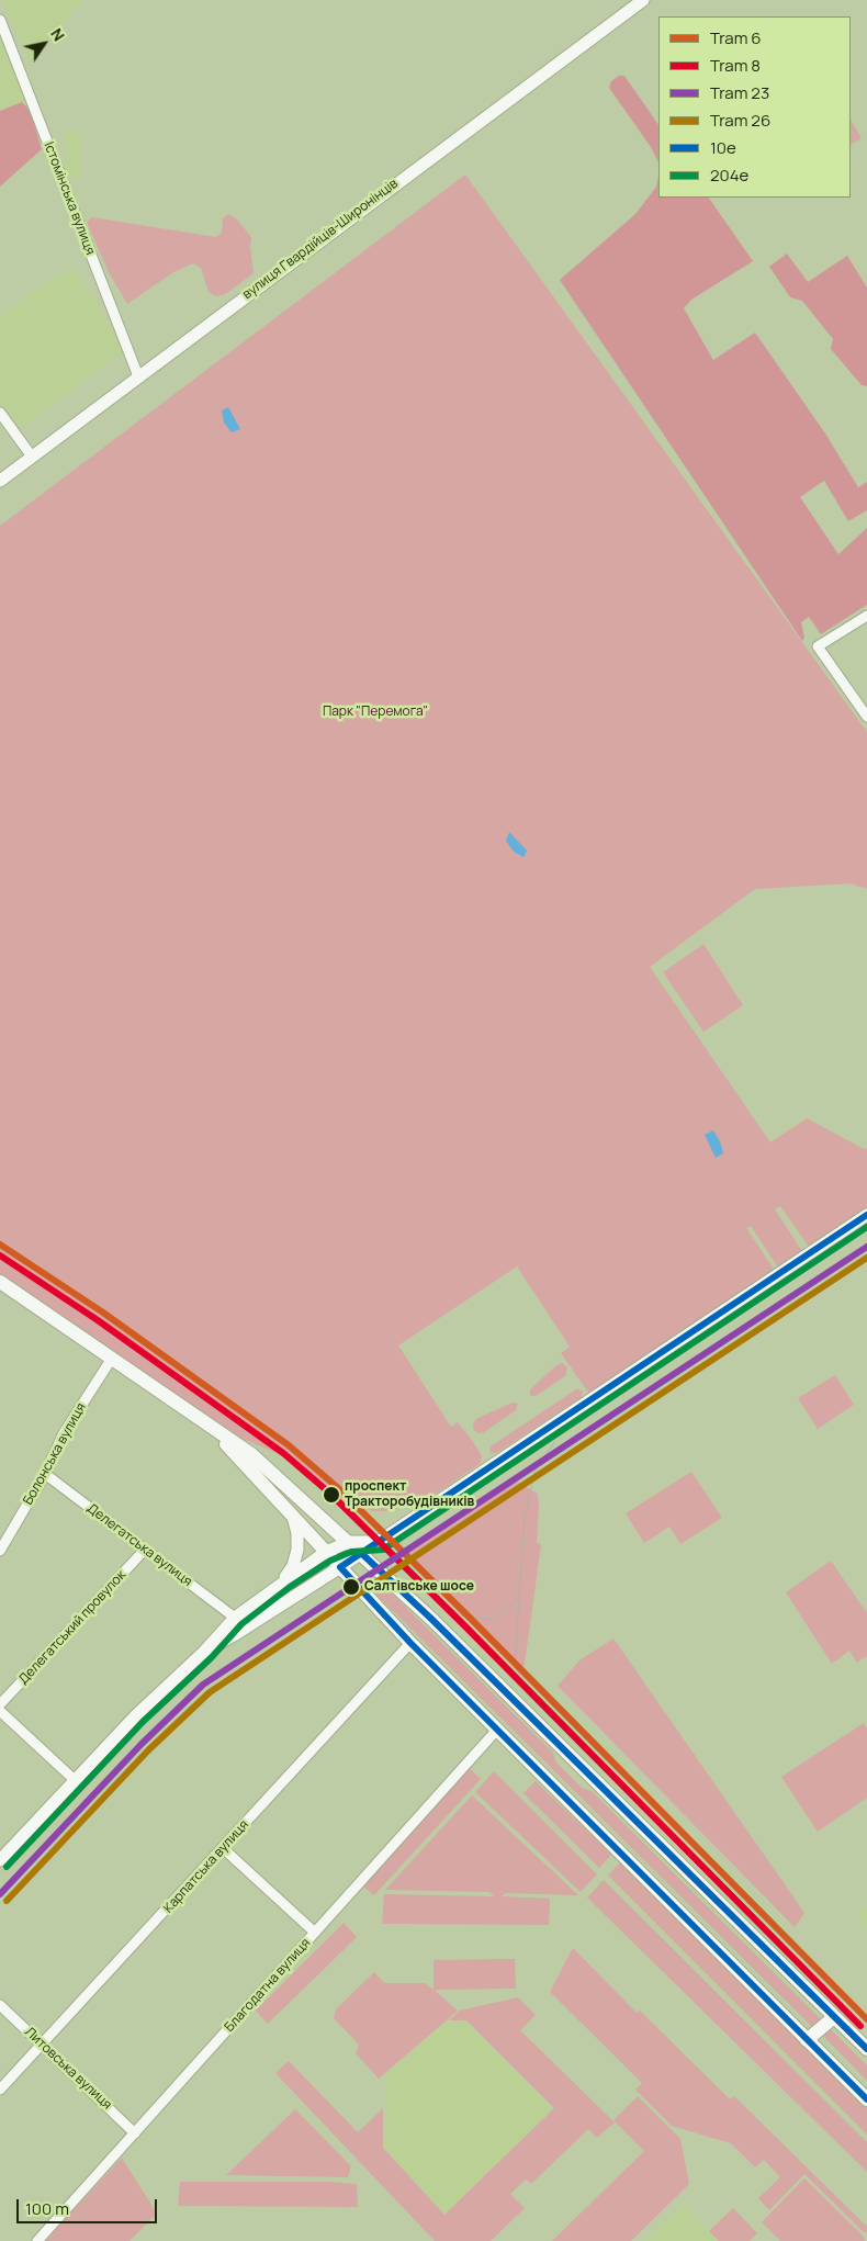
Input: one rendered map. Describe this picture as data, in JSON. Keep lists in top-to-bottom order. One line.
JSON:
{"streets":{"main road":["вулиця Гвардійців-Широнінців"],"street":["Істомінська вулиця","Болонська вулиця","Делегатська вулиця","Делегатський провулок","Карпатська вулиця","Благодатна вулиця","Литовська вулиця"]},"crossings":[["Істомінська вулиця","вулиця Гвардійців-Широнінців"],["Болонська вулиця","Делегатська вулиця"],["Делегатська вулиця","Делегатський провулок"],["Карпатська вулиця","Литовська вулиця"],["Благодатна вулиця","Литовська вулиця"]],"parks":["Парк \"Перемога\""],"places":["проспект Тракторобудівників","Салтівське шосе"],"lines":["transit line 10е","transit line 204е","tram line 6","tram line 23","tram line 8","tram line 26"],"legend":["Tram 6","Tram 8","Tram 23","Tram 26","10е","204е"],"scale_bar":"100 m","north":"top right"}
